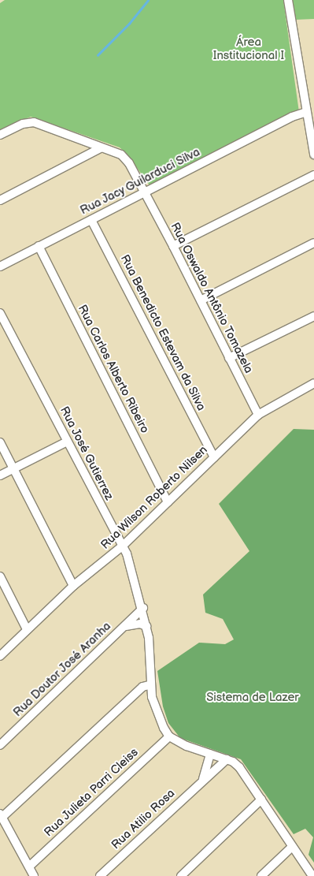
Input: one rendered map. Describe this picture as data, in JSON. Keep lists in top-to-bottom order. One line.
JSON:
{"streets":{"street":["Rua Jacy Guilarduci Silva","Rua Oswaldo Antônio Tomazela","Rua Benedicto Estevam da Silva","Rua Carlos Alberto Ribeiro","Rua José Gutierrez","Rua Wilson Roberto Nilsen","Rua Doutor José Aranha","Rua Julieta Parri Cleiss","Rua Atilio Rosa"]},"crossings":[["Rua Jacy Guilarduci Silva","Rua Oswaldo Antônio Tomazela"],["Rua Jacy Guilarduci Silva","Rua Benedicto Estevam da Silva"],["Rua Jacy Guilarduci Silva","Rua Carlos Alberto Ribeiro"],["Rua Oswaldo Antônio Tomazela","Rua Wilson Roberto Nilsen"],["Rua Benedicto Estevam da Silva","Rua Wilson Roberto Nilsen"],["Rua Carlos Alberto Ribeiro","Rua Wilson Roberto Nilsen"],["Rua José Gutierrez","Rua Wilson Roberto Nilsen"],["Rua José Gutierrez","Rua Doutor José Aranha"],["Rua José Gutierrez","Rua Julieta Parri Cleiss"]],"parks":["Área Institucional I","Sistema de Lazer"]}
